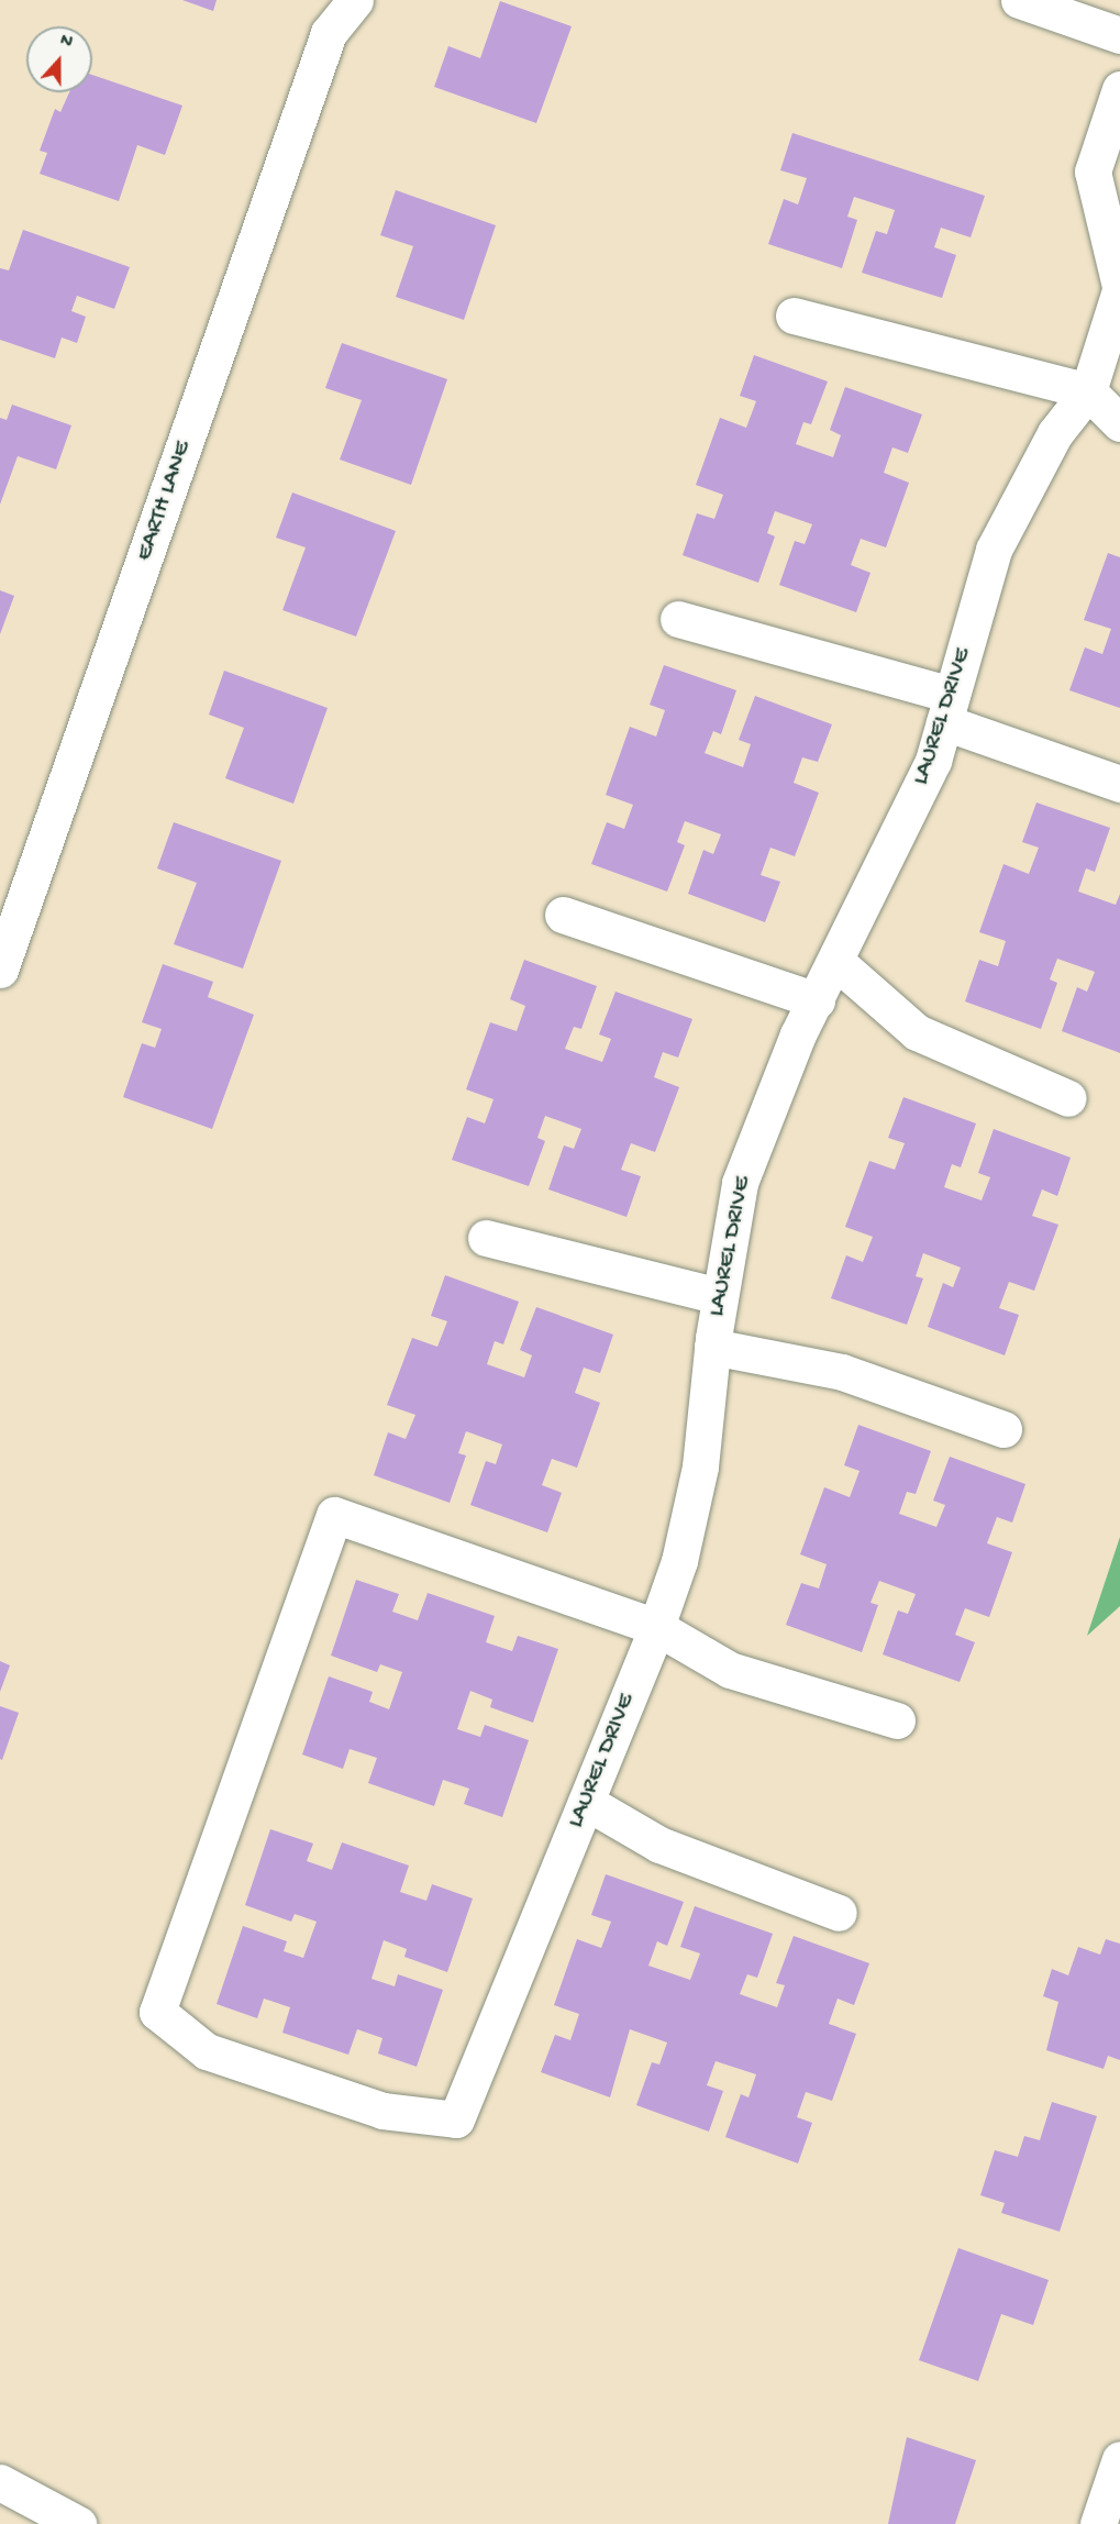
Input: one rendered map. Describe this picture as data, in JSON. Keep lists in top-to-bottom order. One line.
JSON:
{"streets":{"street":["EARTH LANE","LAUREL DRIVE"]},"north":"top"}
